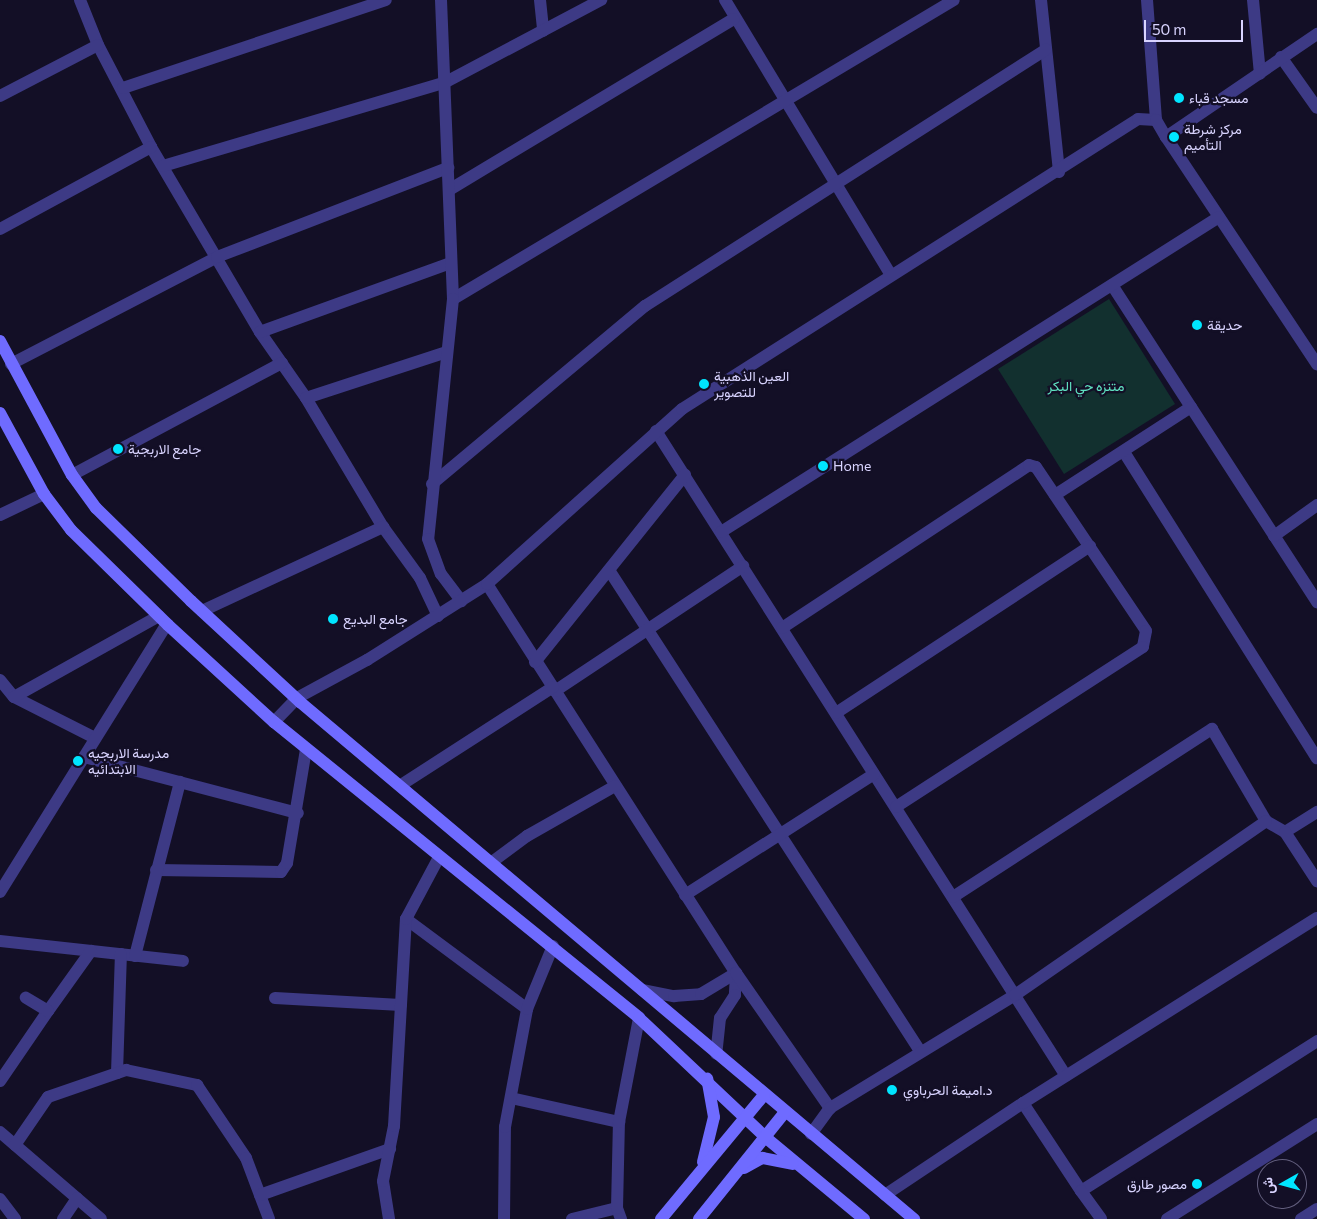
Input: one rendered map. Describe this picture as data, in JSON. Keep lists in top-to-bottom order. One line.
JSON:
{"parks":["متنزه حي البكر"],"places":["مسجد قباء","مركز شرطة التأميم","حديقة","العين الذهبية للتصوير","جامع الاربجية","Home","جامع البديع","مدرسة الاربجيه الابتدائيه","د.اميمة الحرباوي","مصور طارق"],"scale_bar":"50 m","north":"left"}
